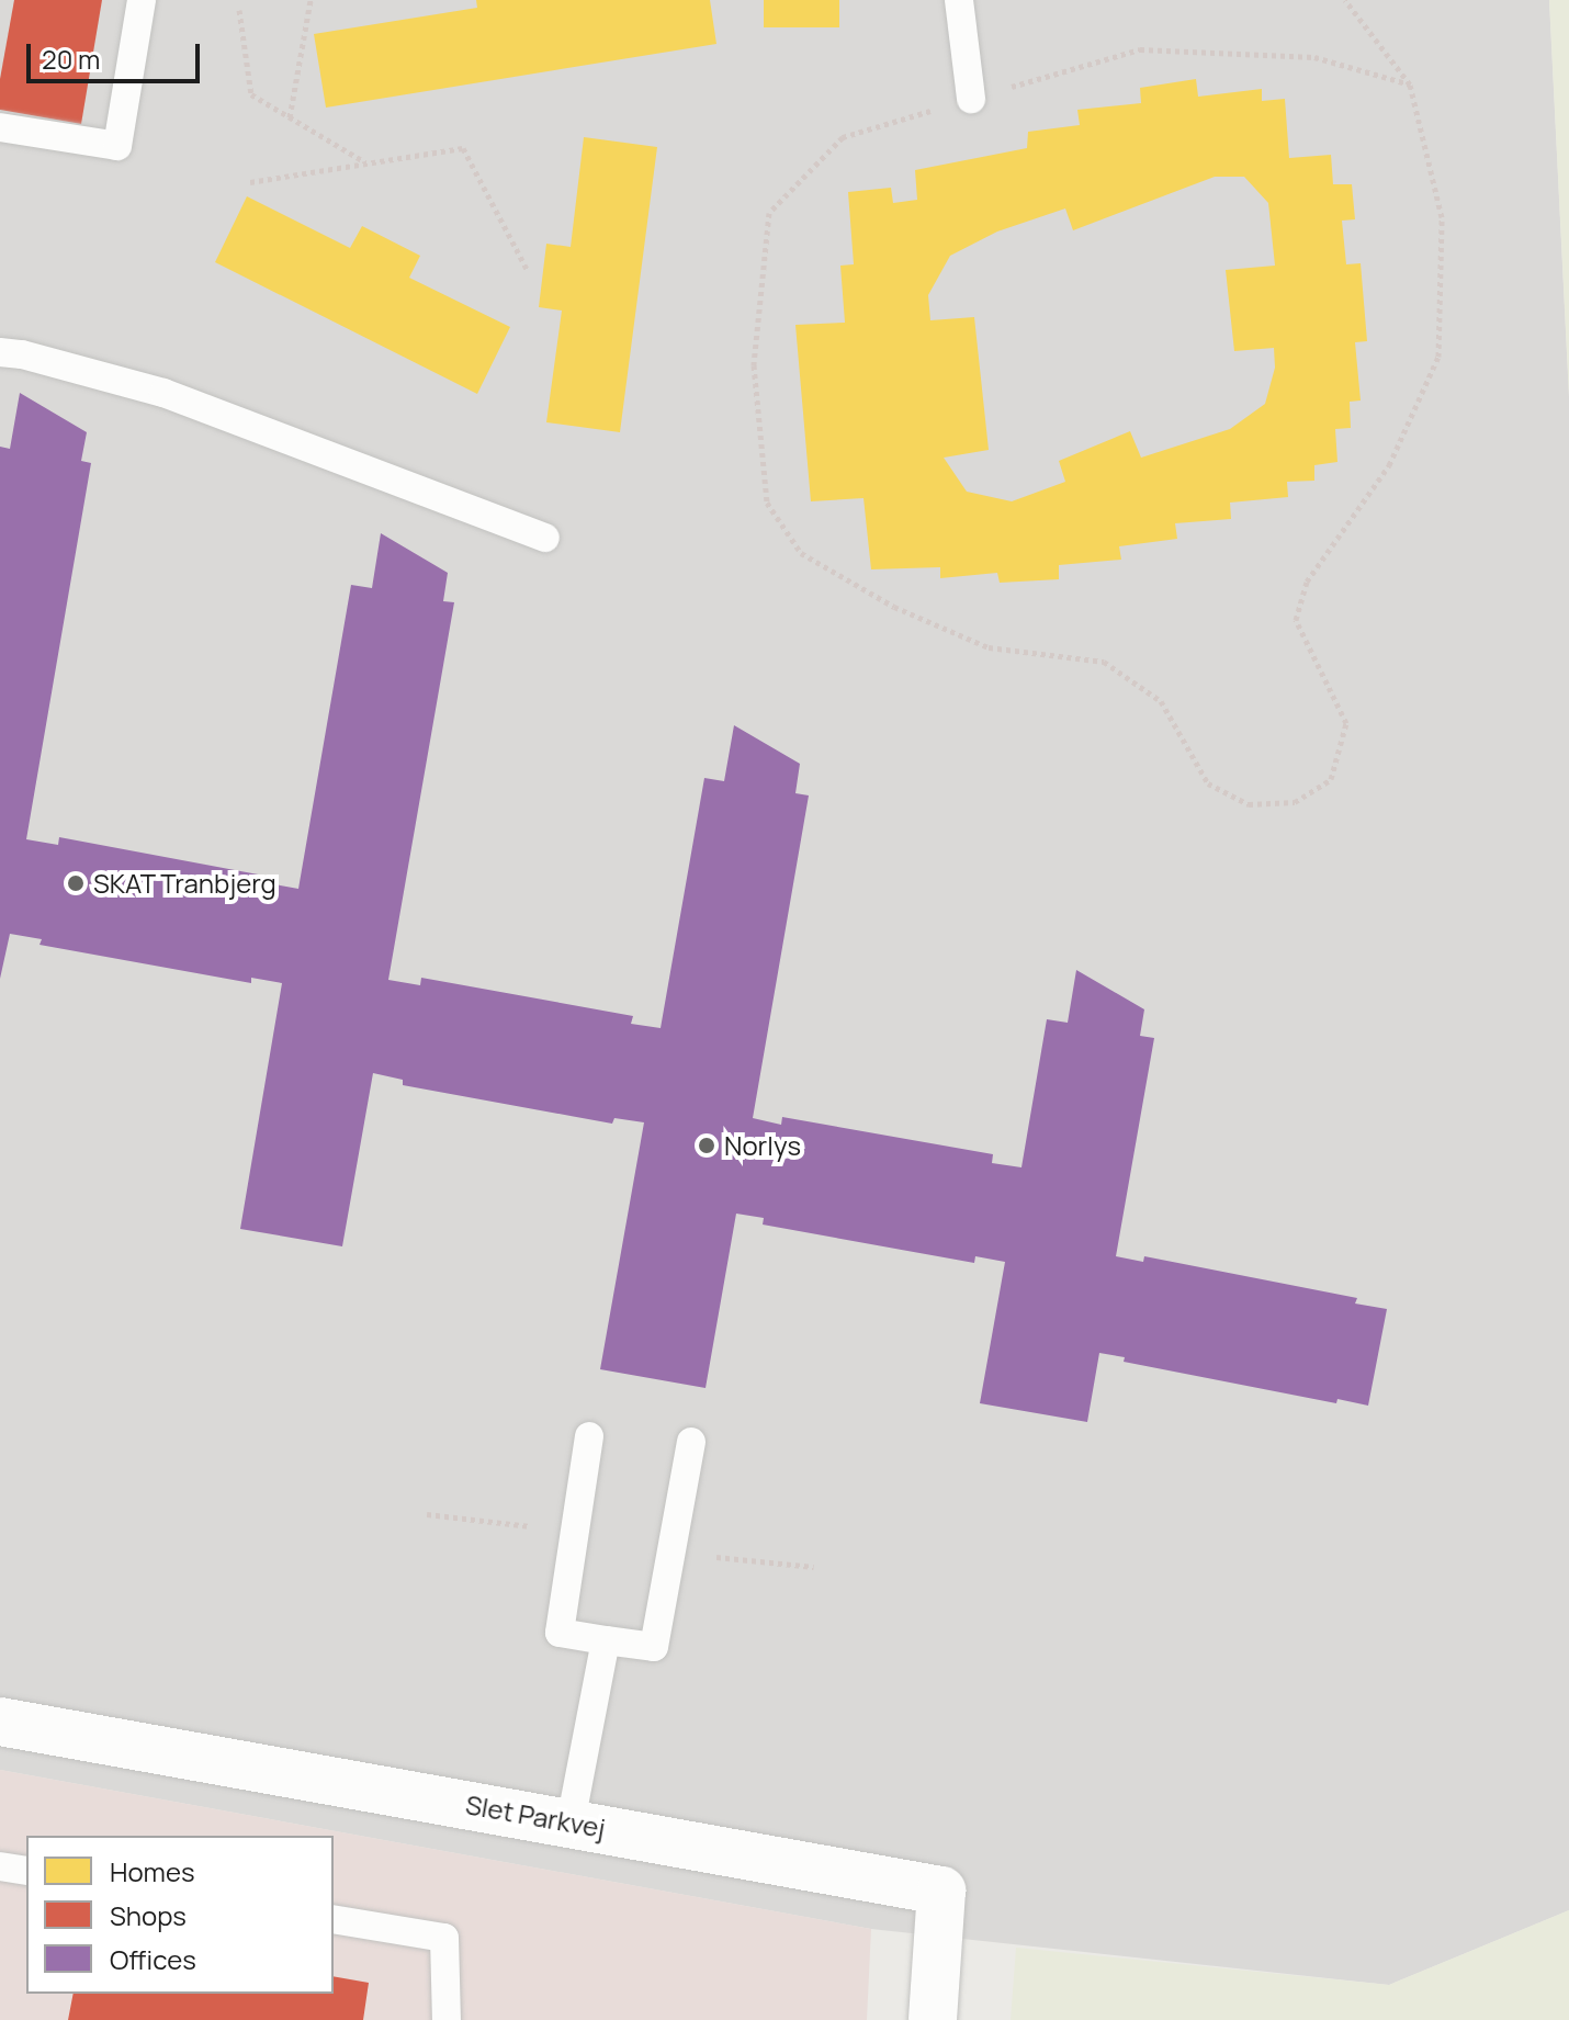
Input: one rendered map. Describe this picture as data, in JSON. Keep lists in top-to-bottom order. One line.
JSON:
{"streets":{"street":["Slet Parkvej"]},"places":["SKAT Tranbjerg","Norlys"],"legend":["Homes","Shops","Offices"],"scale_bar":"20 m"}
